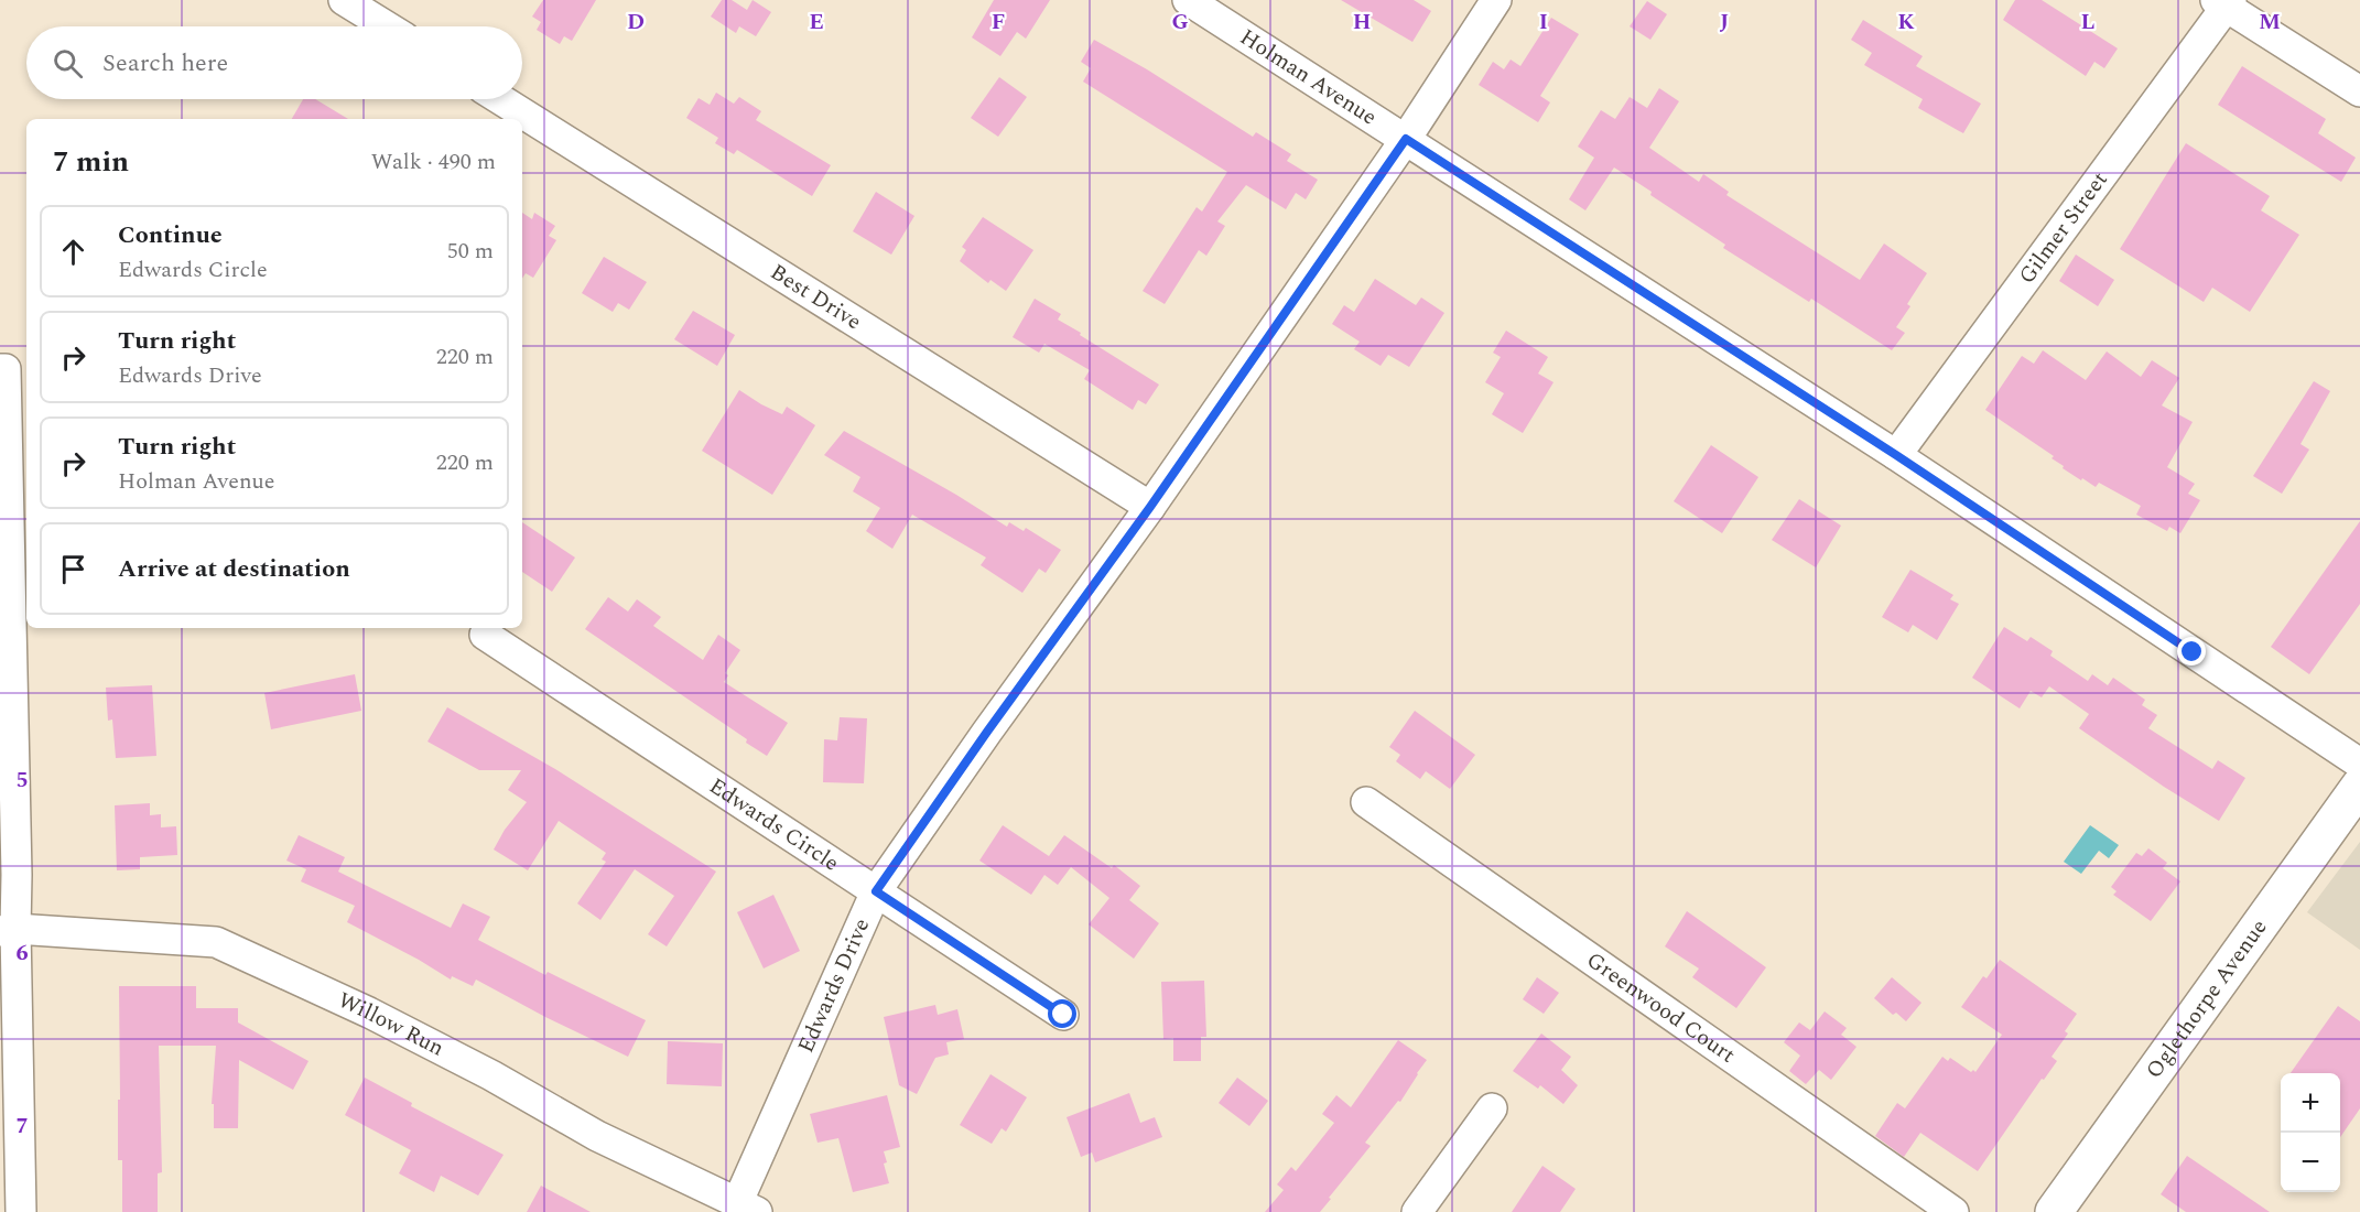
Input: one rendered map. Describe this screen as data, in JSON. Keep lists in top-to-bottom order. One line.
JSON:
{"streets":{"main road":["Oglethorpe Avenue"],"street":["Holman Avenue","Gilmer Street","Best Drive","Edwards Circle","Edwards Drive","Greenwood Court","Willow Run"]},"crossings":[["Holman Avenue","Gilmer Street"],["Holman Avenue","Edwards Drive"],["Best Drive","Edwards Drive"],["Edwards Circle","Edwards Drive"],["Edwards Drive","Willow Run"]],"page":{"search":"Search here","heading":["7 min","Walk · 490 m"],"list":[["Continue","Edwards Circle","50 m"],["Turn right","Edwards Drive","220 m"],["Turn right","Holman Avenue","220 m"],"Arrive at destination"],"map_buttons":["+","−"]},"grid":{"columns":["D","E","F","G","H","I","J","K","L","M"],"rows":["5","6","7"]}}
